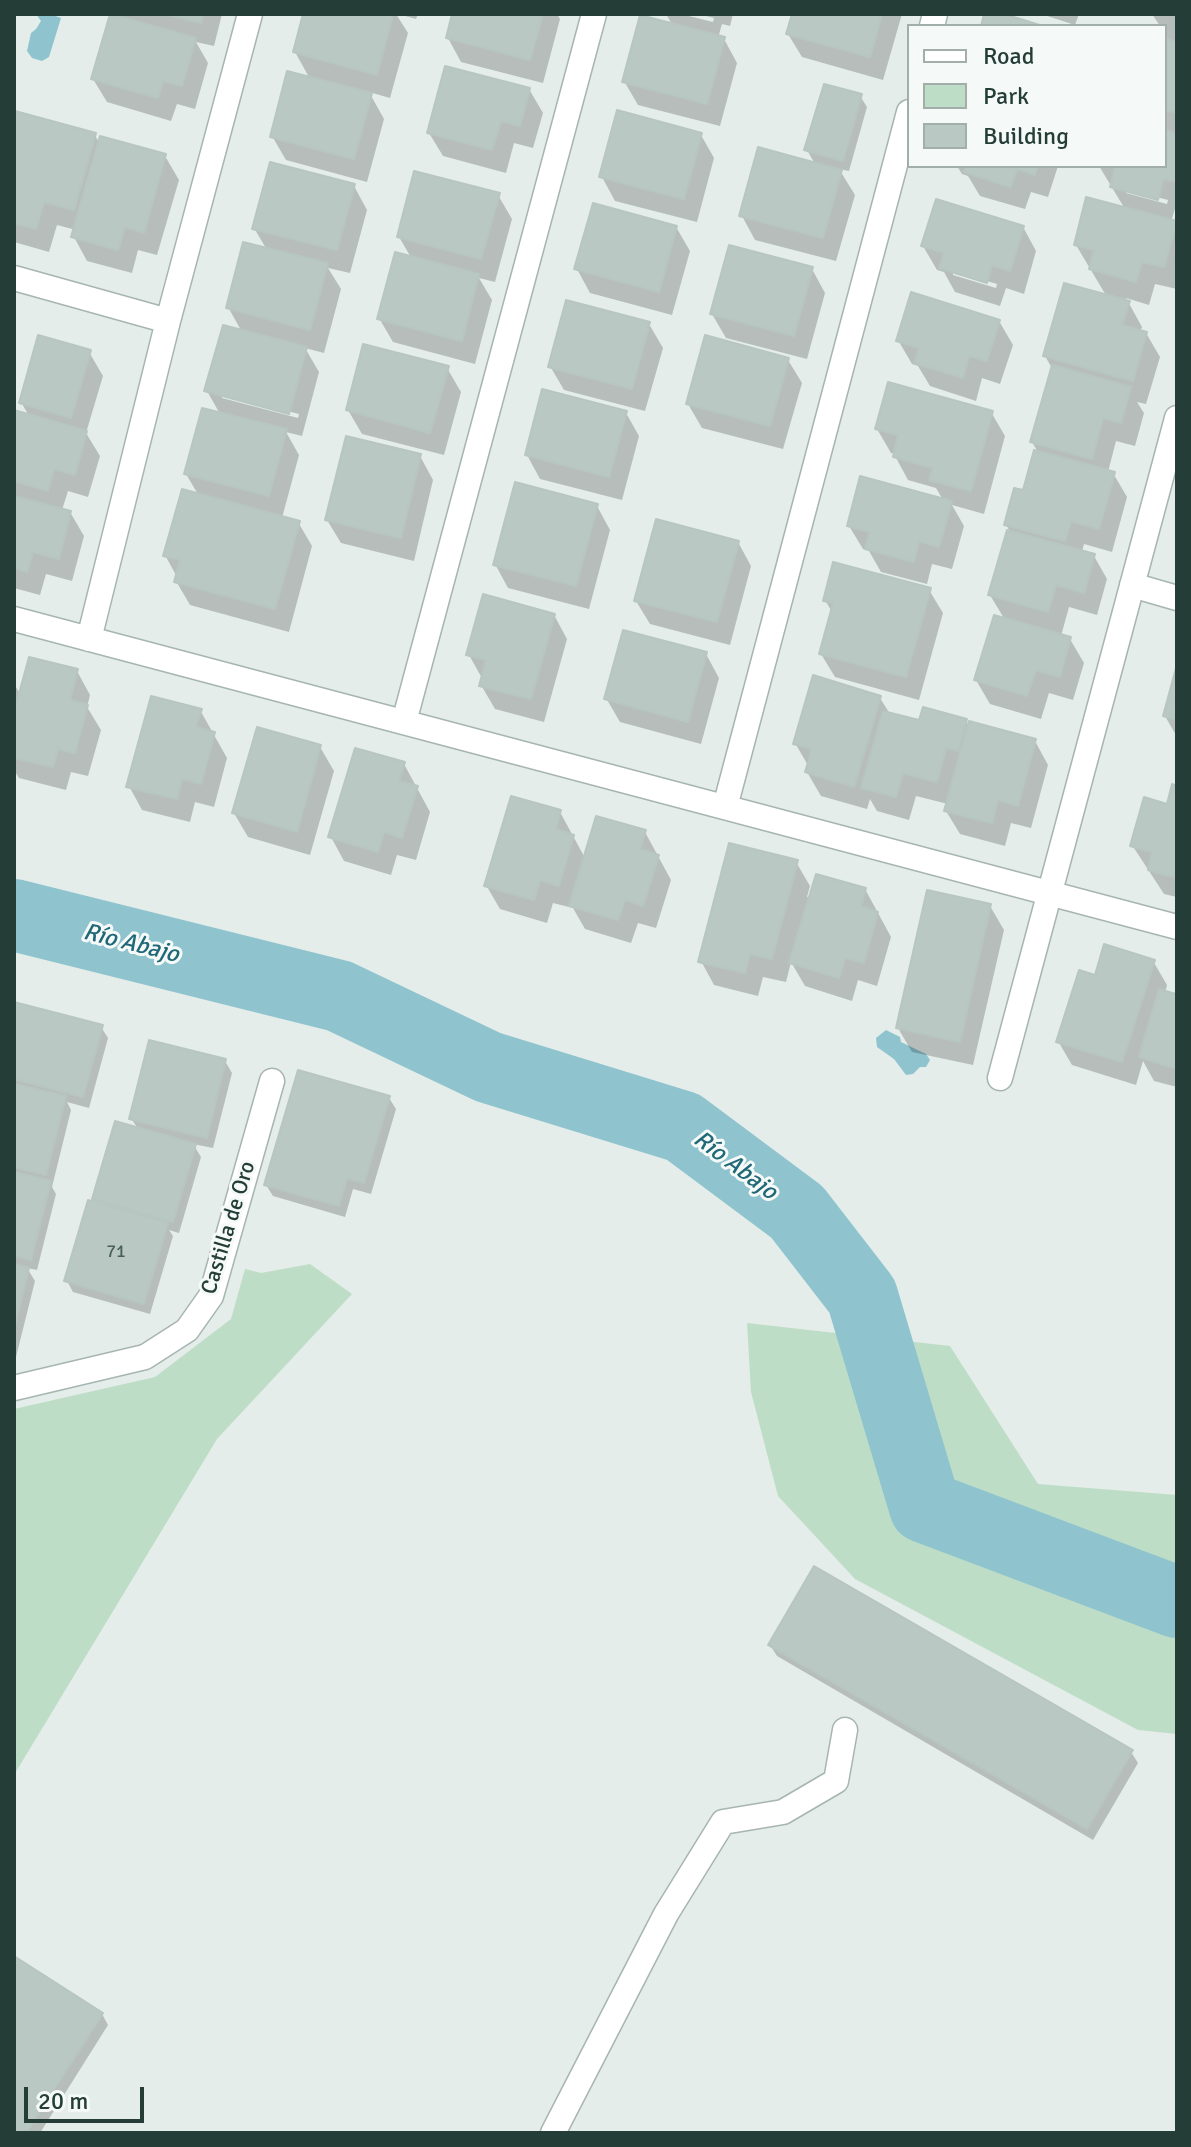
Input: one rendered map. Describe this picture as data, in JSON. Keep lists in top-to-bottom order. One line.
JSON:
{"streets":{"street":["Castilla de Oro"]},"water":["Río Abajo"],"house_numbers":["71"],"legend":["Road","Park","Building"],"scale_bar":"20 m"}
